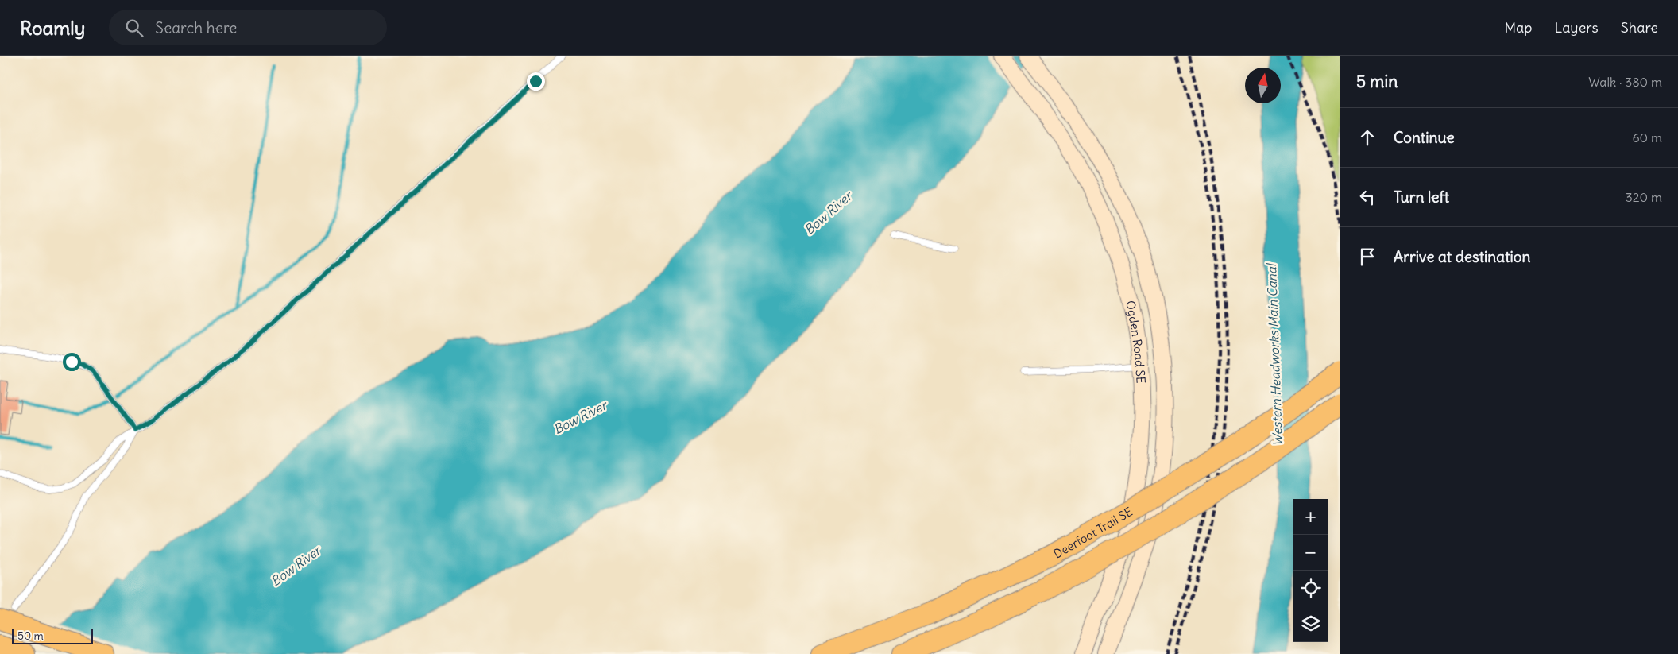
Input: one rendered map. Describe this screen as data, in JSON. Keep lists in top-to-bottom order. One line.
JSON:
{"streets":{"highway":["Deerfoot Trail SE"],"street":["Ogden Road SE"]},"water":["Bow River","Western Headworks Main Canal"],"scale_bar":"50 m","north":"top","page":{"header":"Roamly","search":"Search here","nav":["Map","Layers","Share"],"heading":["5 min","Walk · 380 m"],"list":[["Continue","60 m"],["Turn left","320 m"],"Arrive at destination"],"map_buttons":["+","−"],"scale":"50 m"}}
